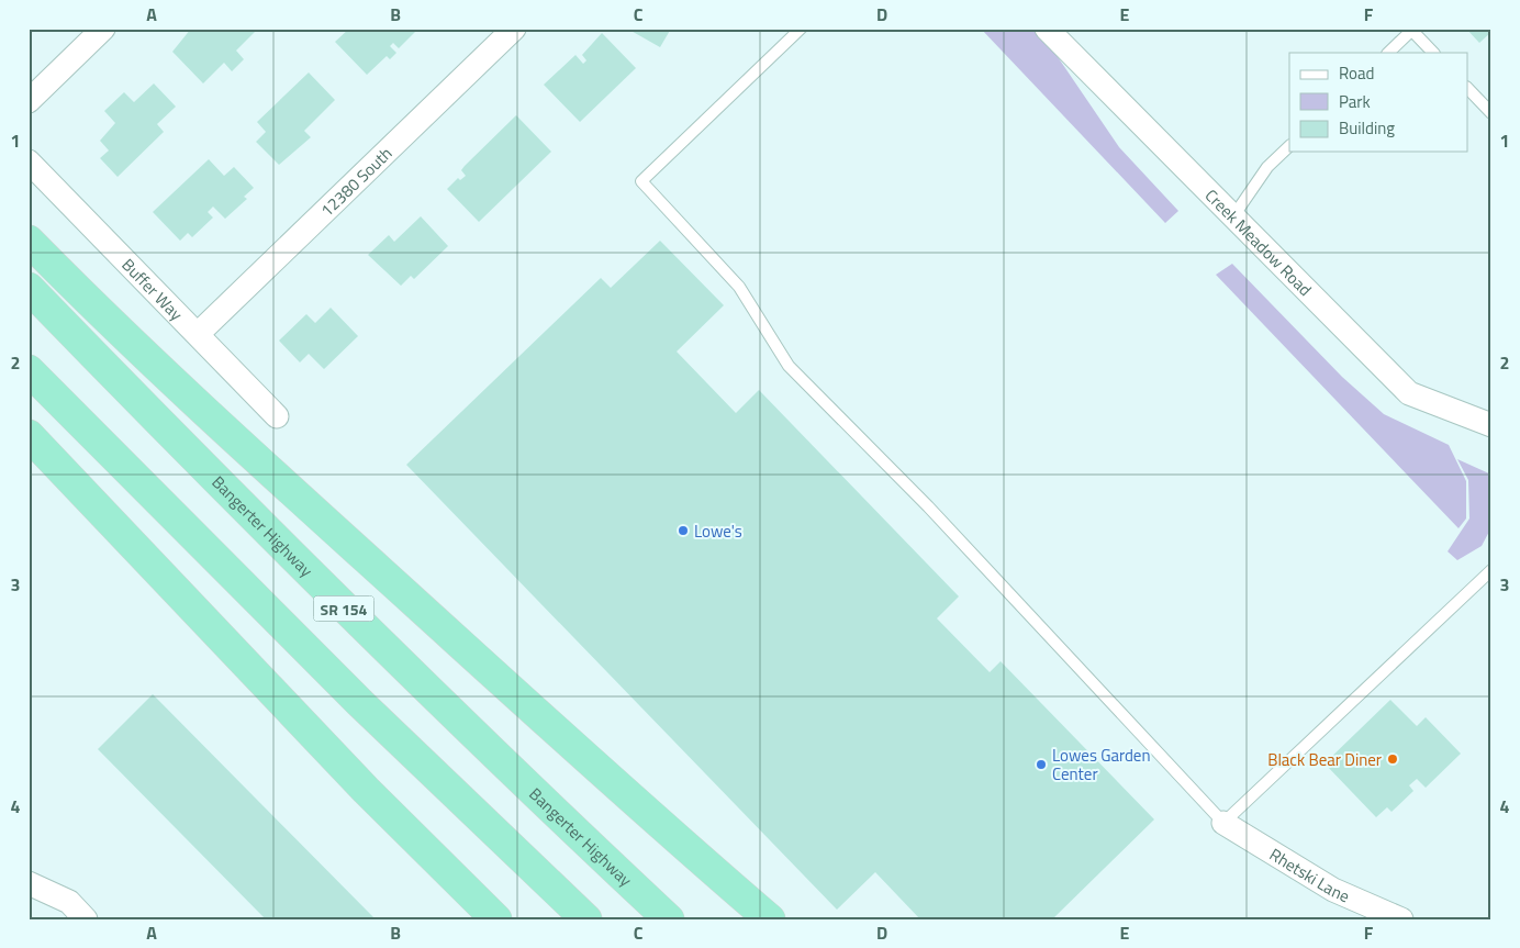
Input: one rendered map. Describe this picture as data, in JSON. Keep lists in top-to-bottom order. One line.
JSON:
{"streets":{"highway":["Bangerter Highway","SR 154"],"street":["12380 South","Creek Meadow Road","Buffer Way","Rhetski Lane"]},"crossings":[["12380 South","Buffer Way"]],"places":["Lowe's","Black Bear Diner","Lowes Garden Center"],"legend":["Road","Park","Building"],"grid":{"columns":["A","B","C","D","E","F"],"rows":["1","2","3","4"]}}
